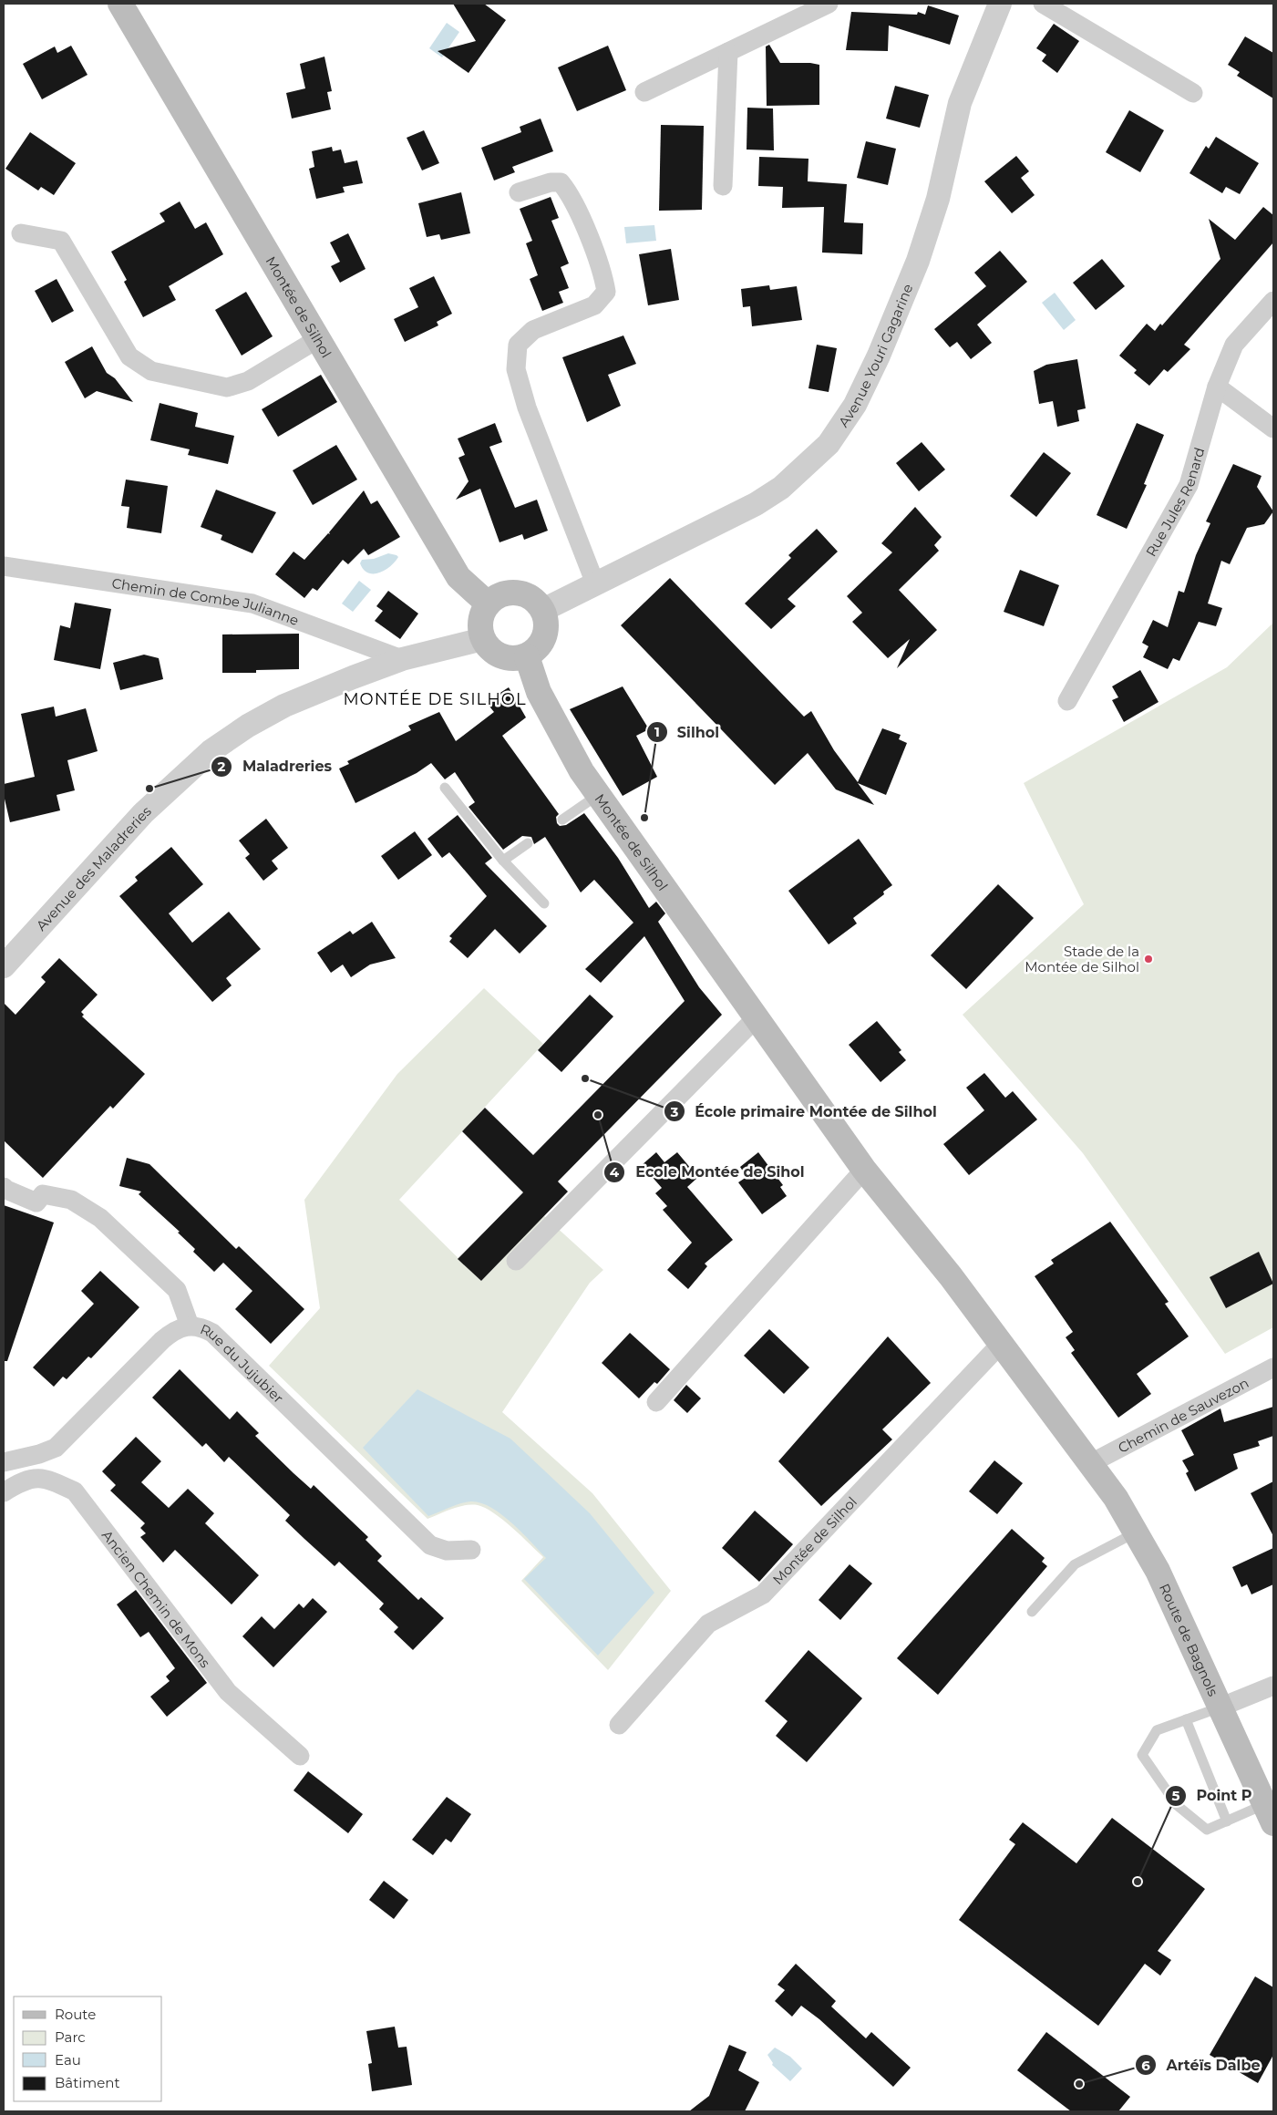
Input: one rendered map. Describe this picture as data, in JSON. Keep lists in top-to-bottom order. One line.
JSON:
{"streets":{"main road":["Montée de Silhol","Route de Bagnols"],"street":["Avenue Youri Gagarine","Rue Jules Renard","Chemin de Combe Julianne","Avenue des Maladreries","Rue du Jujubier","Chemin de Sauvezon","Ancien Chemin de Mons"]},"crossings":[["Montée de Silhol","Avenue Youri Gagarine"],["Montée de Silhol","Avenue des Maladreries"],["Montée de Silhol","Chemin de Sauvezon"],["Montée de Silhol","Route de Bagnols"],["Avenue Youri Gagarine","Avenue des Maladreries"],["Chemin de Combe Julianne","Avenue des Maladreries"],["Chemin de Sauvezon","Route de Bagnols"]],"districts":["MONTÉE DE SILHOL"],"places":["Maladreries","Silhol","Stade de la Montée de Silhol","École primaire Montée de Silhol","Ecole Montée de Sihol","Point P","Artéïs Dalbe"],"legend":["Route","Parc","Eau","Bâtiment"]}
